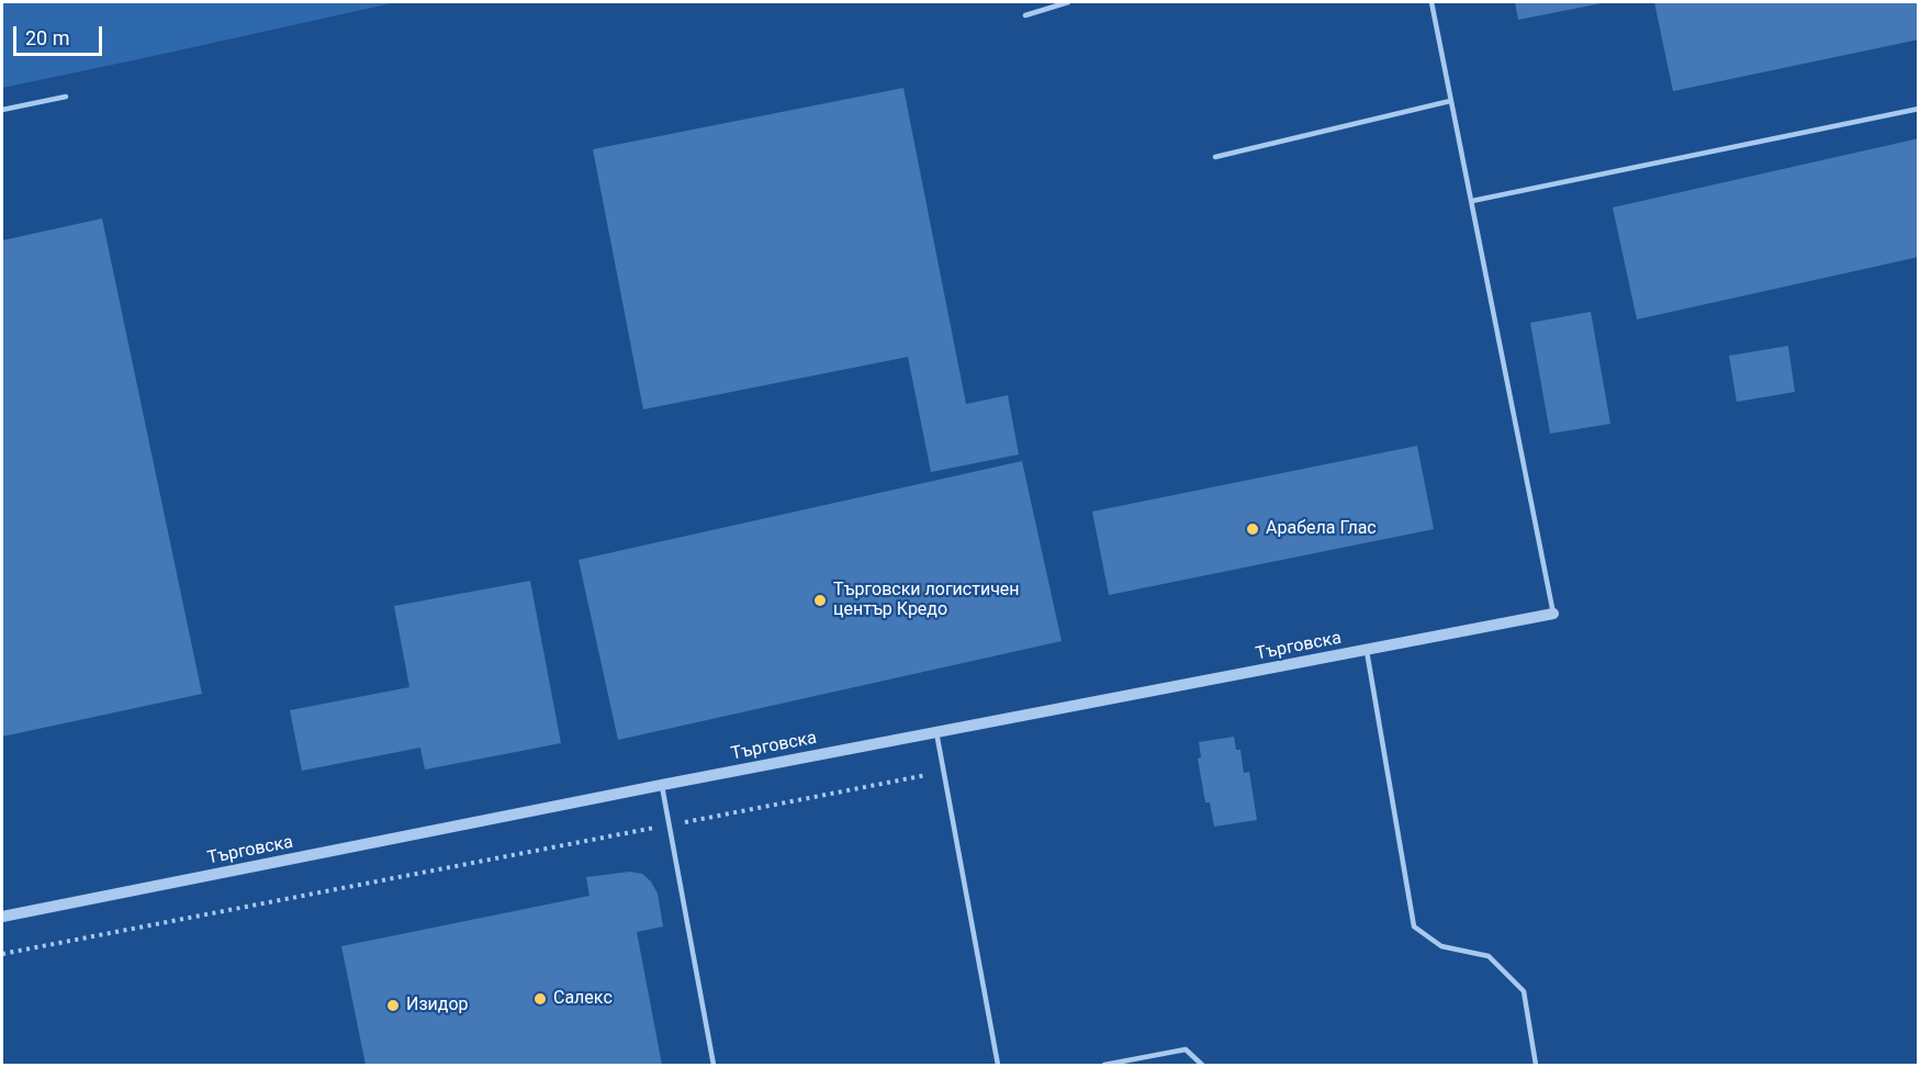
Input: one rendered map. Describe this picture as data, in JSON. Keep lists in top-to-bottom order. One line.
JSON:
{"streets":{"street":["Търговска"]},"places":["Арабела Глас","Търговски логистичен център Кредо","Салекс","Изидор"],"scale_bar":"20 m"}
